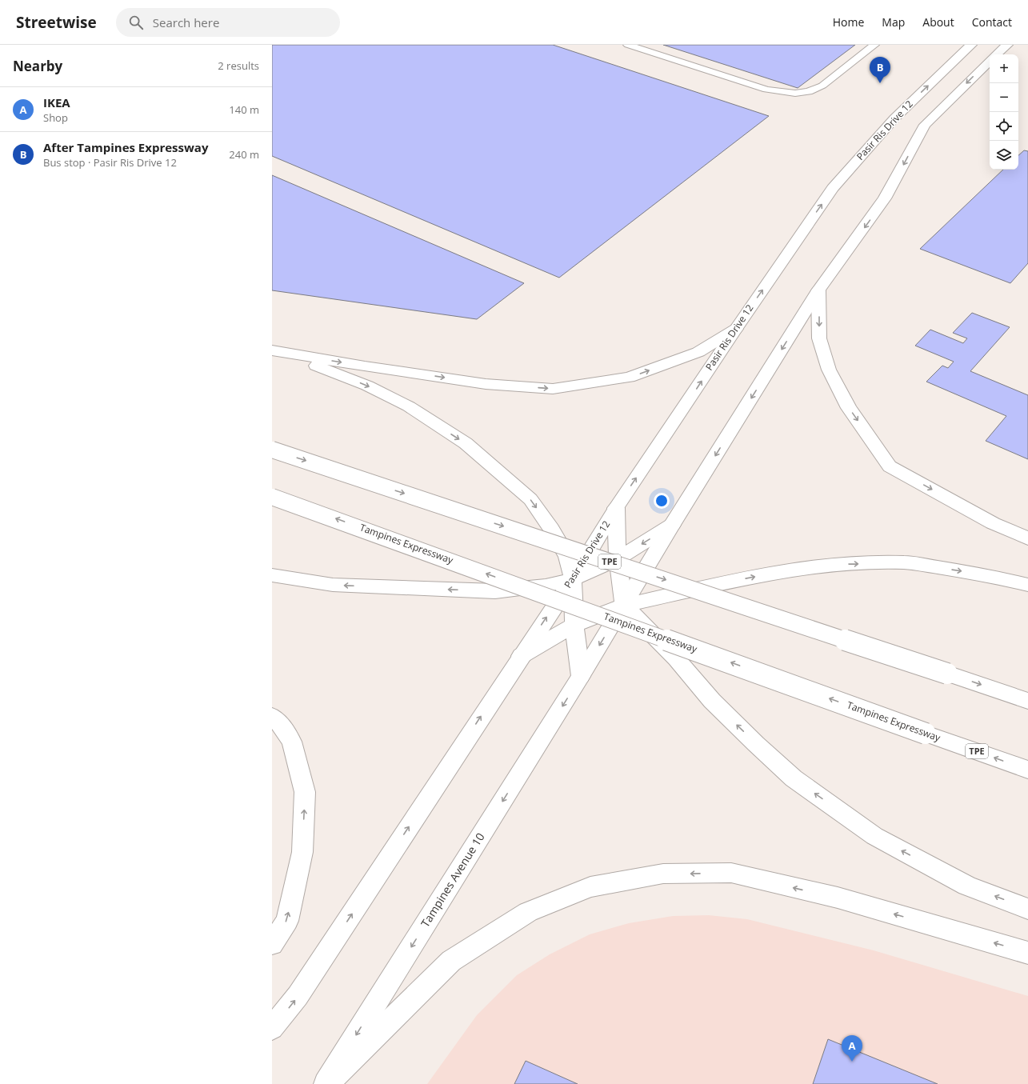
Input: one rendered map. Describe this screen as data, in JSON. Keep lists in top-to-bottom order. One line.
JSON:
{"streets":{"main road":["Pasir Ris Drive 12","Tampines Expressway","TPE","Tampines Avenue 10"]},"page":{"header":"Streetwise","search":"Search here","nav":["Home","Map","About","Contact"],"heading":["Nearby","2 results"],"map_buttons":["+","−"],"pins":["B","A"],"list":[{"mark":"A","name":"IKEA","note":"Shop","value":"140 m"},{"mark":"B","name":"After Tampines Expressway","note":"Bus stop · Pasir Ris Drive 12","value":"240 m"}]}}
